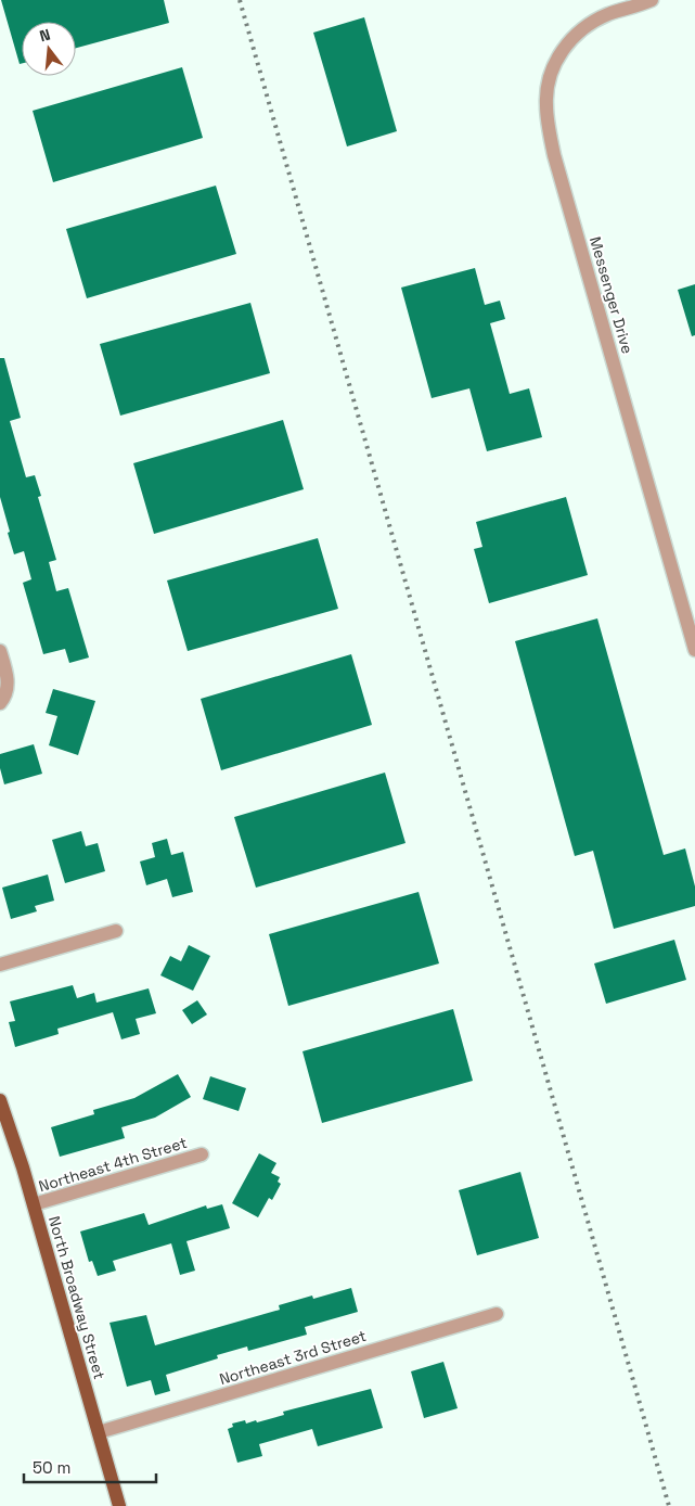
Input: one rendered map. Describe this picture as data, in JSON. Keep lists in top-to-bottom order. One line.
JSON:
{"streets":{"main road":["North Broadway Street"],"street":["Messenger Drive","Northeast 4th Street","Northeast 3rd Street"]},"crossings":[["Northeast 4th Street","North Broadway Street"],["North Broadway Street","Northeast 3rd Street"]],"scale_bar":"50 m","north":"top"}
